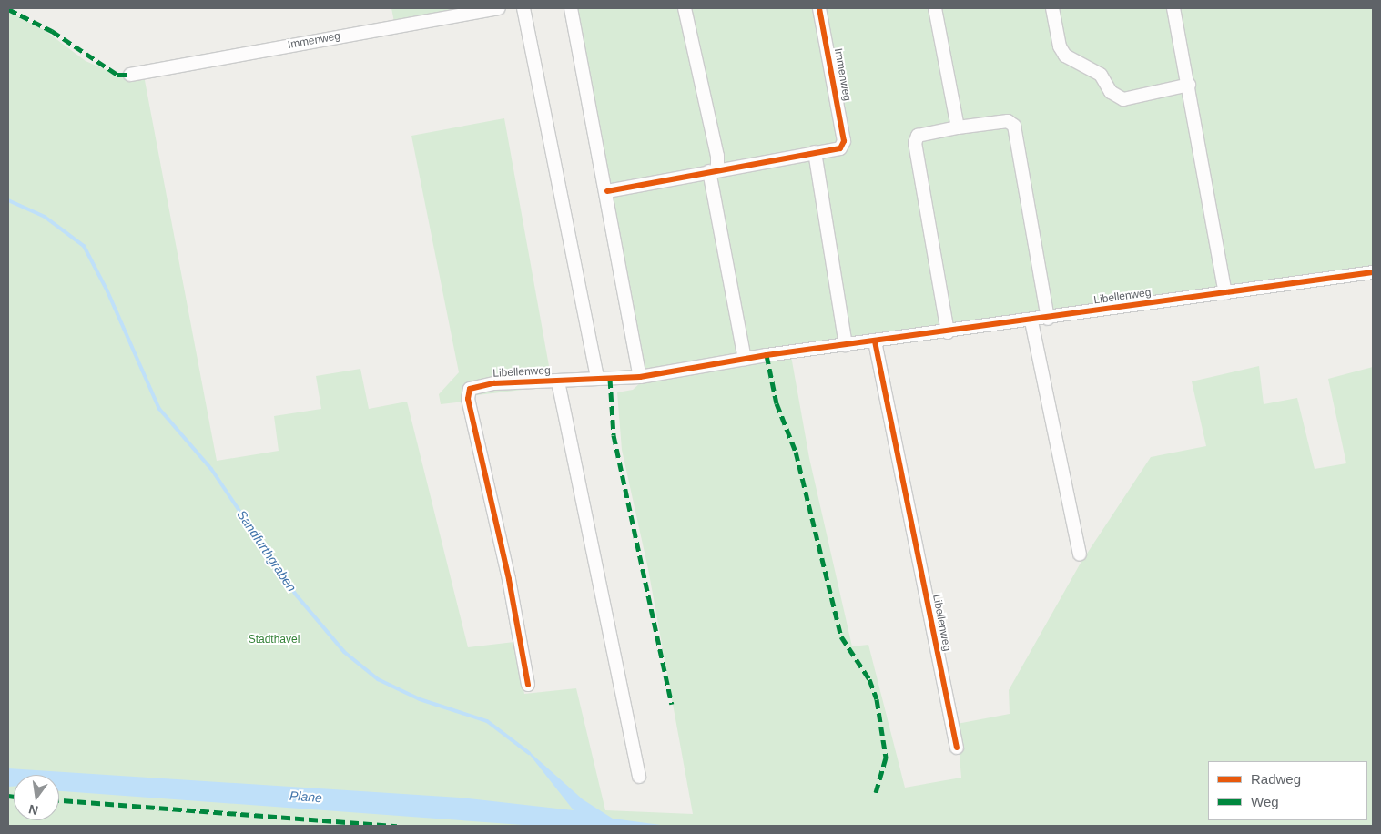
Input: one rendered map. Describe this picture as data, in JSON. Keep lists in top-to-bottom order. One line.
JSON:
{"streets":{"street":["Immenweg","Libellenweg"]},"water":["Sandfurthgraben","Plane"],"parks":["Stadthavel"],"legend":["Radweg","Weg"],"north":"bottom"}
